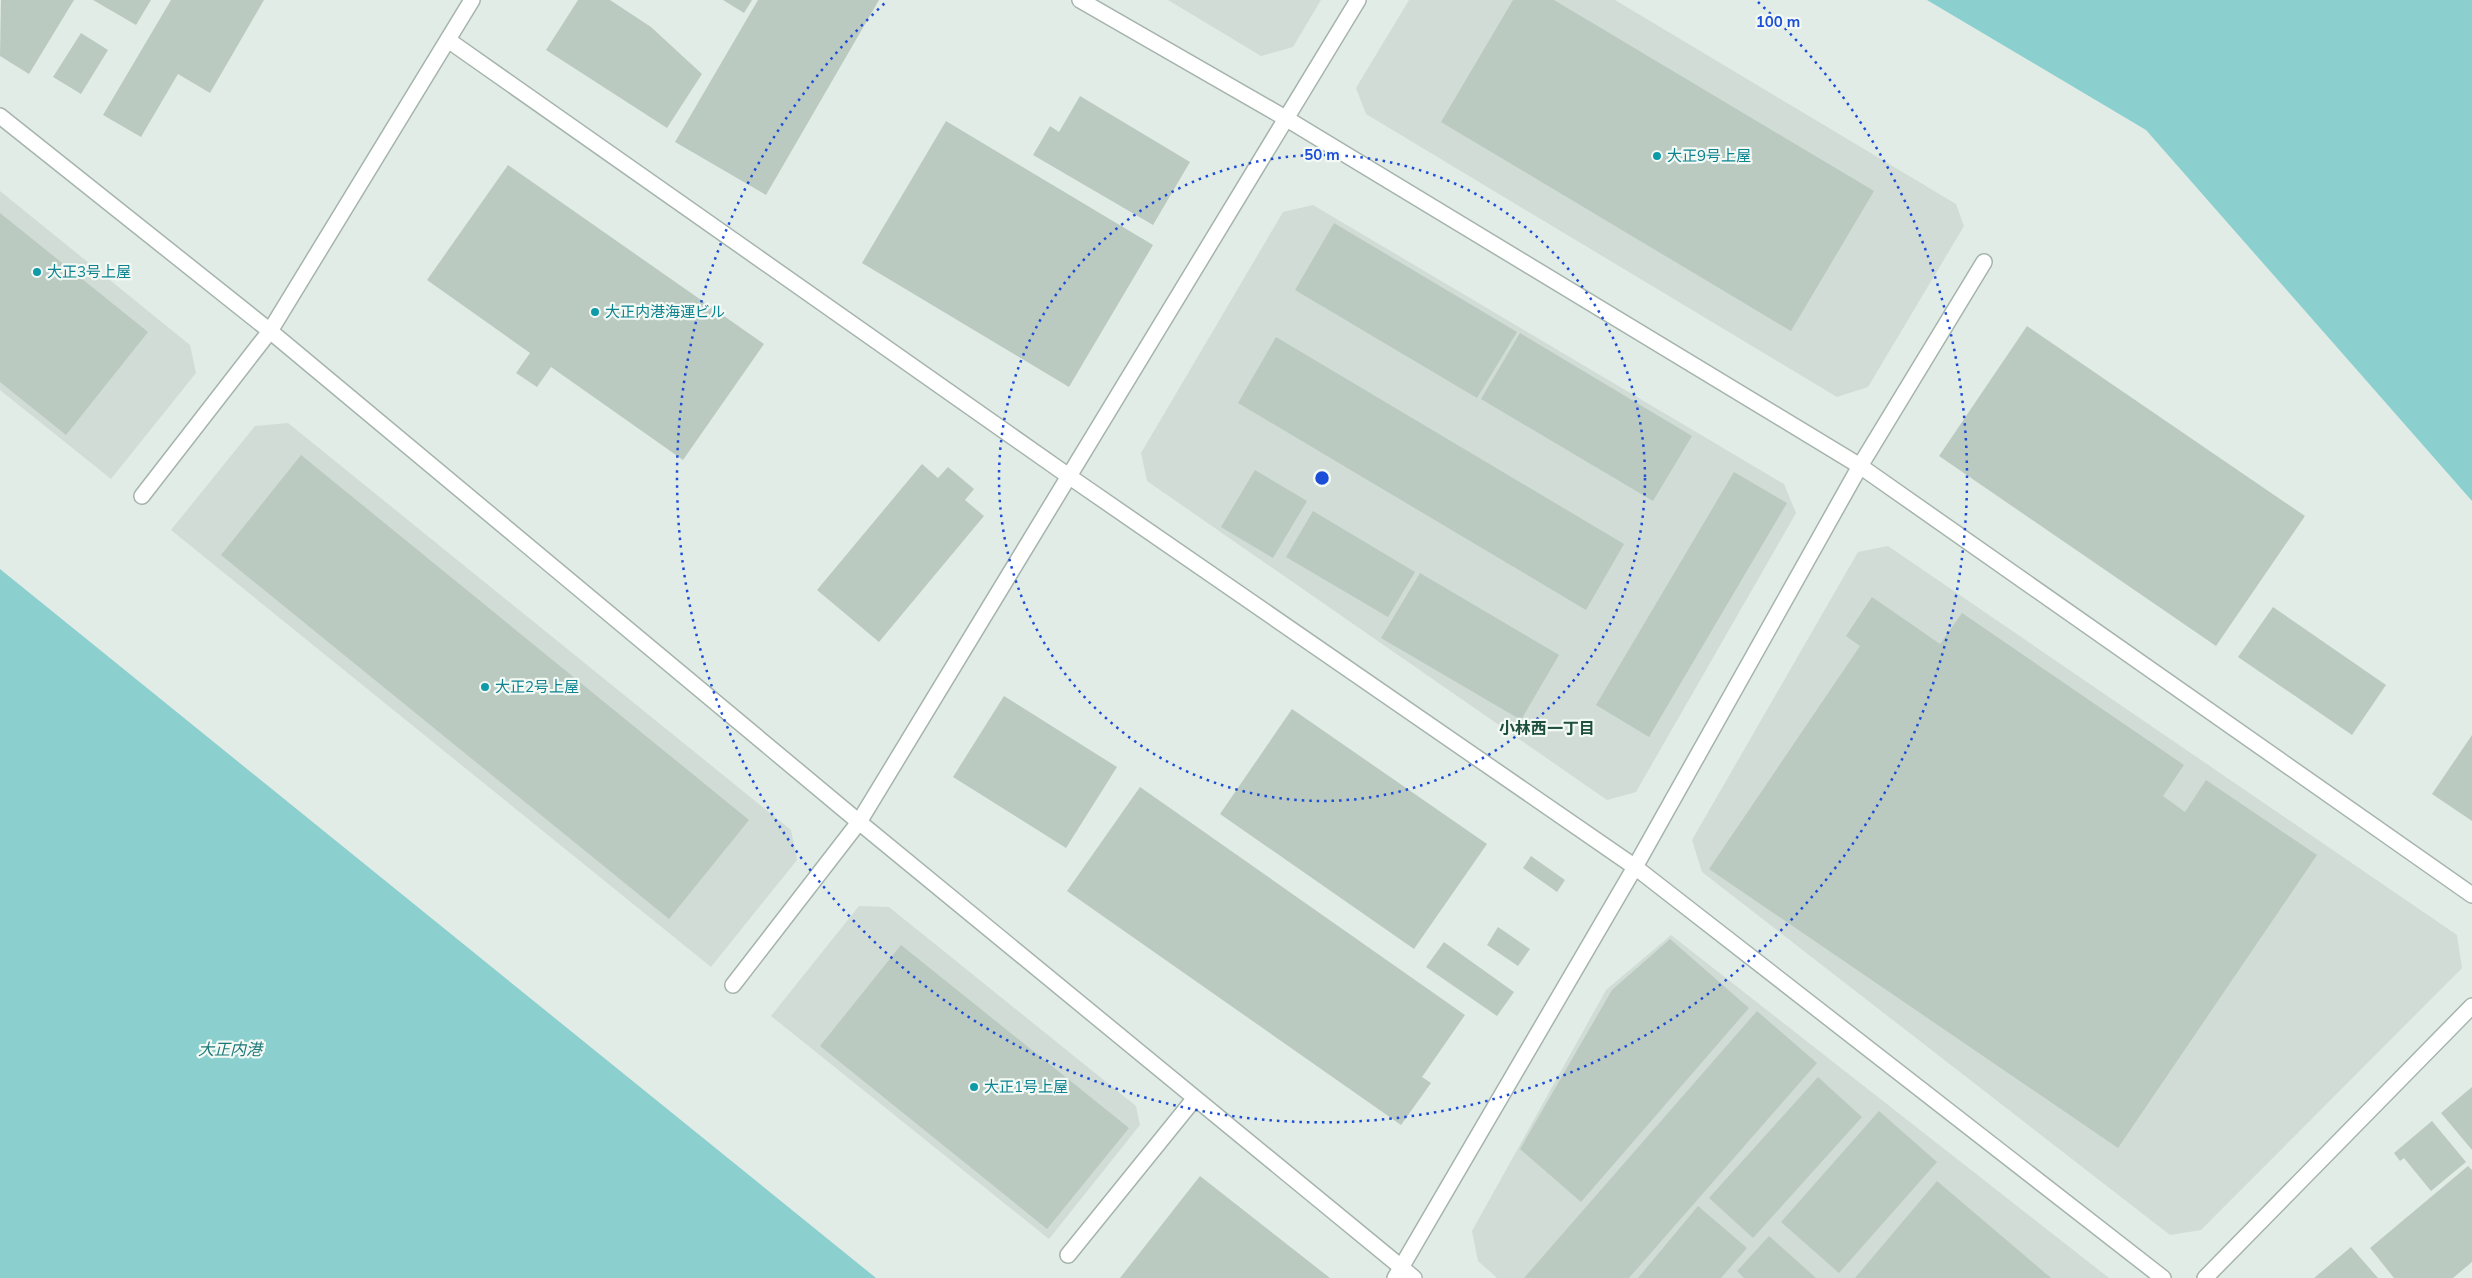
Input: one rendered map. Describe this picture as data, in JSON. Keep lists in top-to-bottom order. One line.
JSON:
{"districts":["小林西一丁目"],"water":["大正内港"],"places":["大正9号上屋","大正3号上屋","大正内港海運ビル","大正2号上屋","大正1号上屋"],"rings":["100 m","50 m"]}
